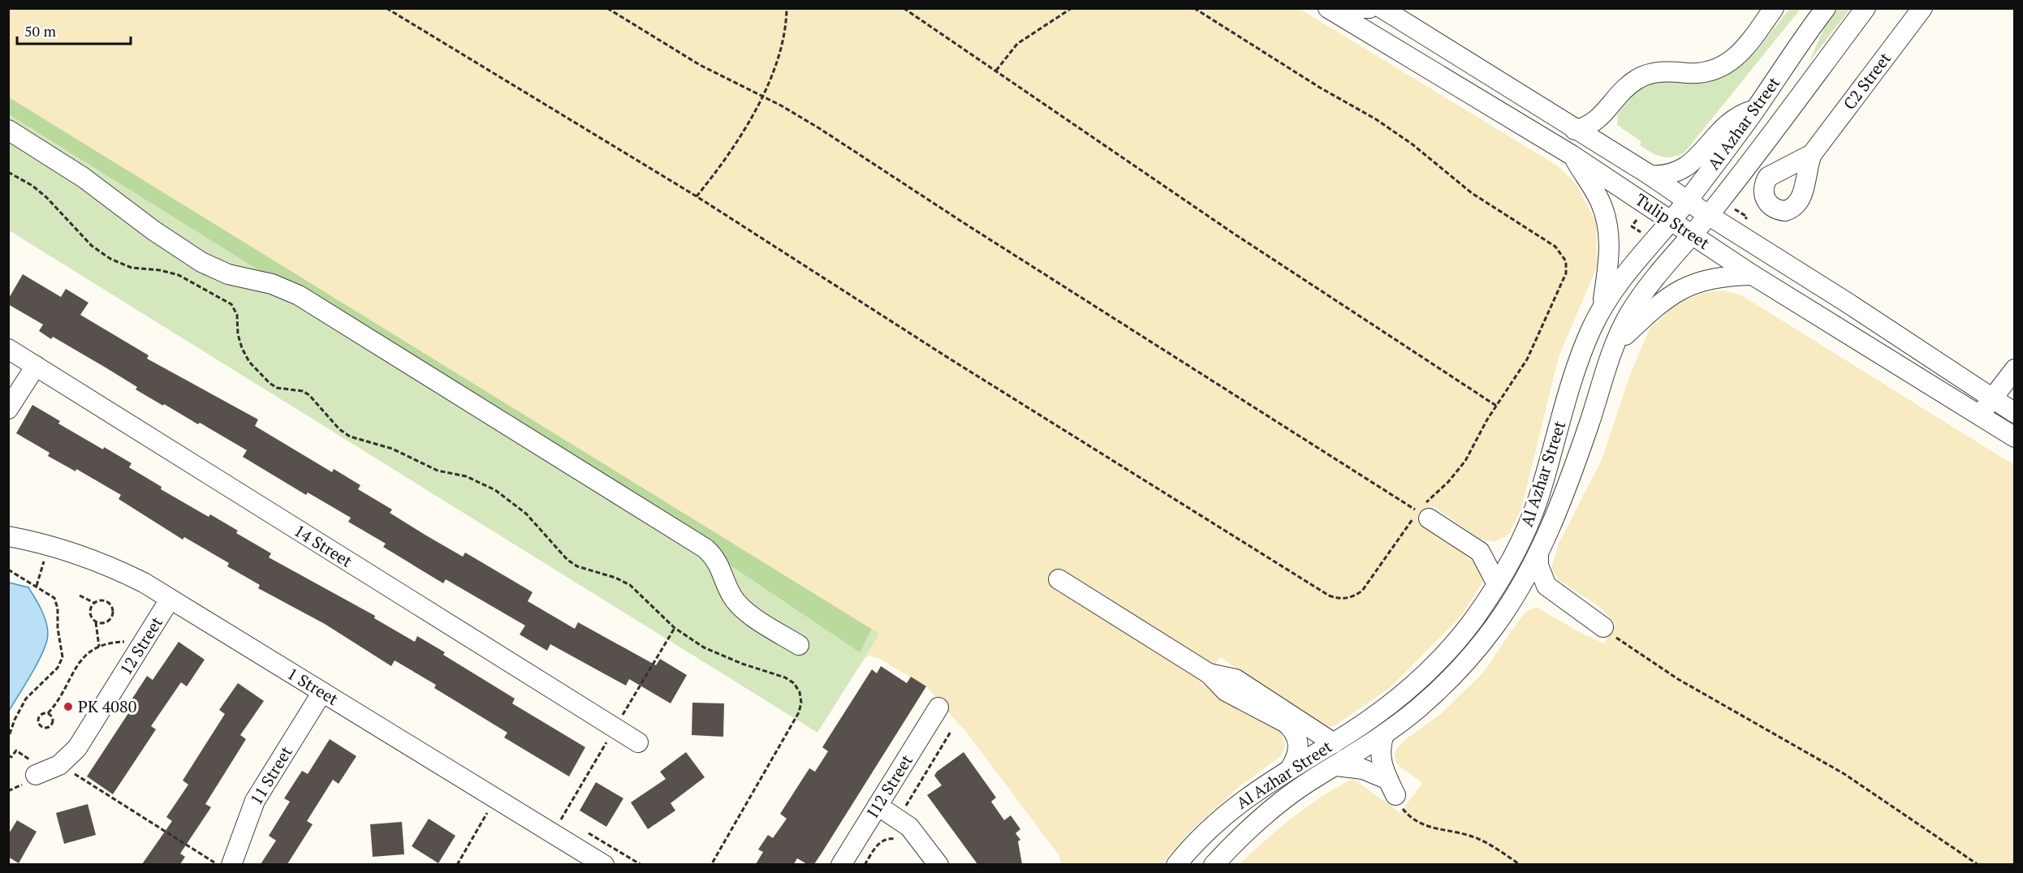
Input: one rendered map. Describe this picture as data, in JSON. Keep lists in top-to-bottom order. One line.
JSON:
{"streets":{"street":["C2 Street","Al Azhar Street","Tulip Street","14 Street","12 Street","1 Street","11 Street","I12 Street"]},"crossings":[["Al Azhar Street","Tulip Street"],["12 Street","1 Street"],["1 Street","11 Street"]],"places":["PK 4080"],"scale_bar":"50 m"}
